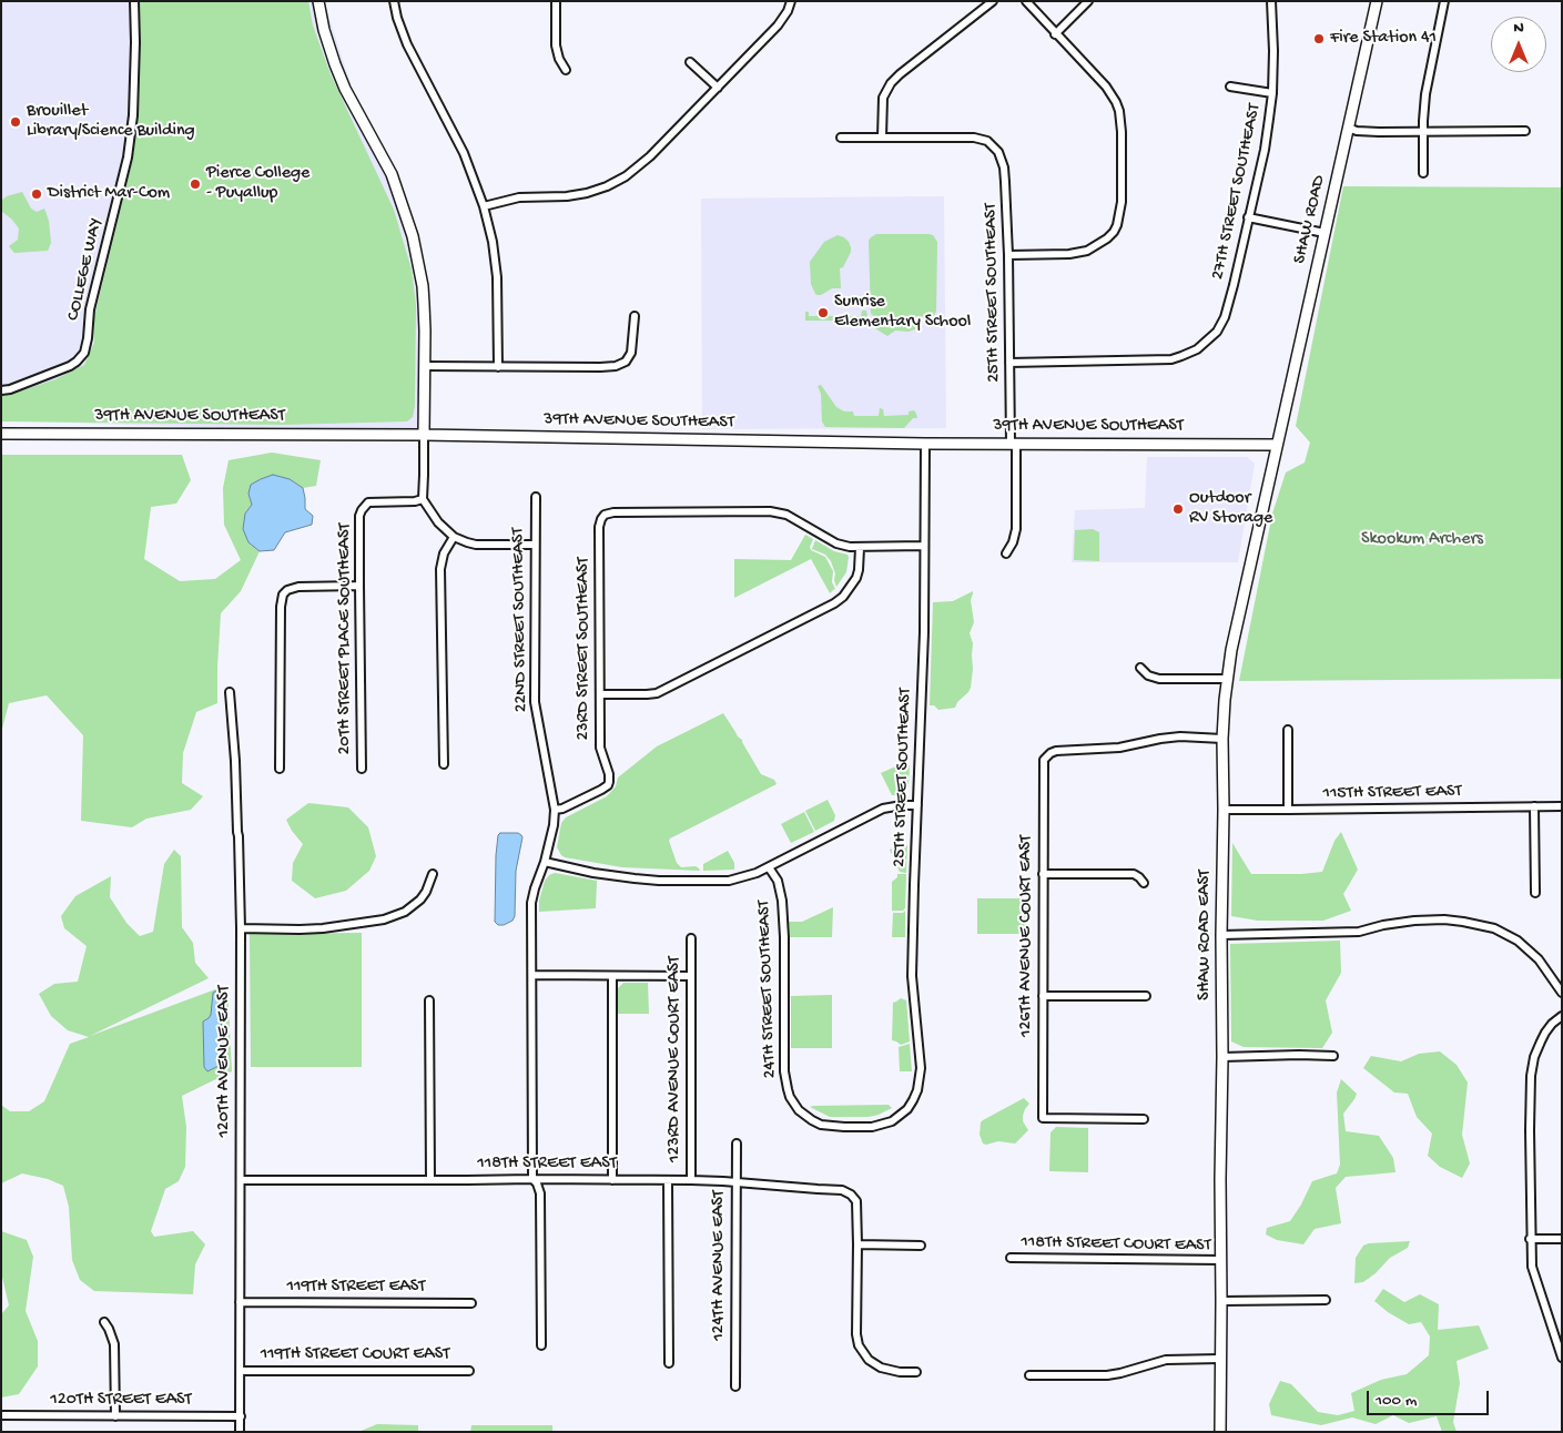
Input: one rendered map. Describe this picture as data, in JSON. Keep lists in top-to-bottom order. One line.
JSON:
{"streets":{"main road":["SHAW ROAD","39TH AVENUE SOUTHEAST","SHAW ROAD EAST"],"street":["27TH STREET SOUTHEAST","COLLEGE WAY","25TH STREET SOUTHEAST","22ND STREET SOUTHEAST","20TH STREET PLACE SOUTHEAST","23RD STREET SOUTHEAST","115TH STREET EAST","126TH AVENUE COURT EAST","24TH STREET SOUTHEAST","123RD AVENUE COURT EAST","120TH AVENUE EAST","118TH STREET EAST","118TH STREET COURT EAST","124TH AVENUE EAST","119TH STREET EAST","119TH STREET COURT EAST","120TH STREET EAST"]},"crossings":[["27TH STREET SOUTHEAST","25TH STREET SOUTHEAST"],["SHAW ROAD","39TH AVENUE SOUTHEAST"],["SHAW ROAD","SHAW ROAD EAST"],["25TH STREET SOUTHEAST","39TH AVENUE SOUTHEAST"],["25TH STREET SOUTHEAST","24TH STREET SOUTHEAST"],["39TH AVENUE SOUTHEAST","SHAW ROAD EAST"],["22ND STREET SOUTHEAST","23RD STREET SOUTHEAST"],["22ND STREET SOUTHEAST","118TH STREET EAST"],["115TH STREET EAST","SHAW ROAD EAST"],["SHAW ROAD EAST","126TH AVENUE COURT EAST"],["SHAW ROAD EAST","118TH STREET COURT EAST"],["123RD AVENUE COURT EAST","118TH STREET EAST"],["120TH AVENUE EAST","118TH STREET EAST"],["120TH AVENUE EAST","119TH STREET EAST"],["120TH AVENUE EAST","119TH STREET COURT EAST"],["120TH AVENUE EAST","120TH STREET EAST"],["118TH STREET EAST","124TH AVENUE EAST"]],"parks":["Skookum Archers"],"places":["Fire Station 41","Brouillet Library/Science Building","Pierce College - Puyallup","District Mar-Com","Sunrise Elementary School","Outdoor RV Storage"],"scale_bar":"100 m","north":"top"}
